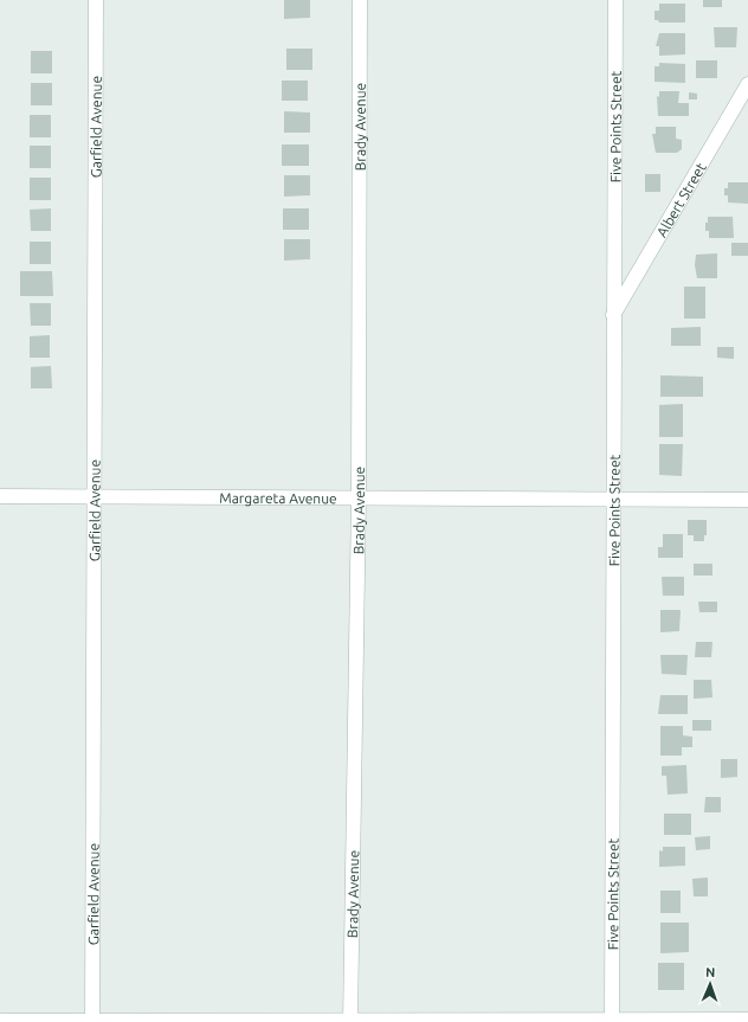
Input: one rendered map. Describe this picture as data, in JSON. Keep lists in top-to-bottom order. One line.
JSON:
{"streets":{"street":["Garfield Avenue","Brady Avenue","Five Points Street","Albert Street","Margareta Avenue"]},"crossings":[["Garfield Avenue","Margareta Avenue"],["Brady Avenue","Margareta Avenue"],["Five Points Street","Albert Street"],["Five Points Street","Margareta Avenue"]],"north":"top"}
